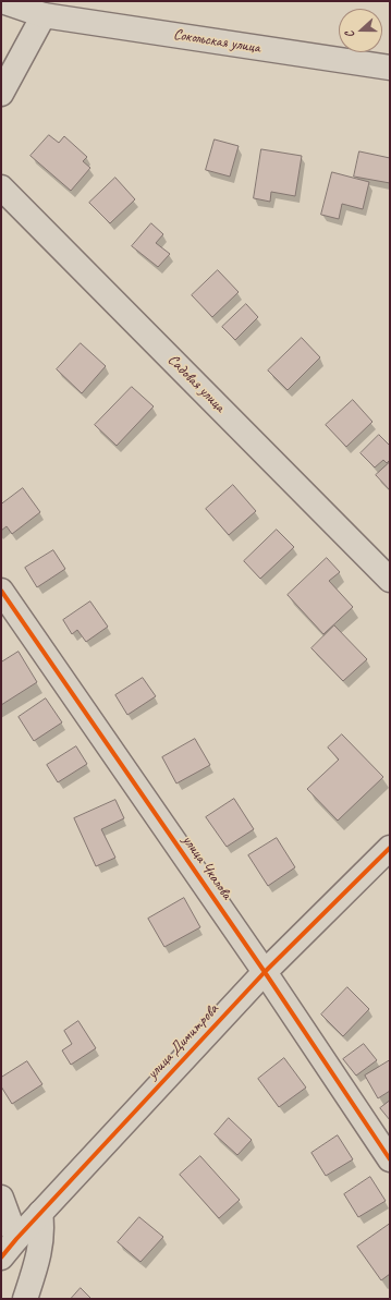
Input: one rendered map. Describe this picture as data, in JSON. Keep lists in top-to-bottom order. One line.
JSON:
{"streets":{"street":["Сокольская улица","Садовая улица","улица Чкалова","улица Димитрова"]},"crossings":[["улица Чкалова","улица Димитрова"]],"north":"left"}
